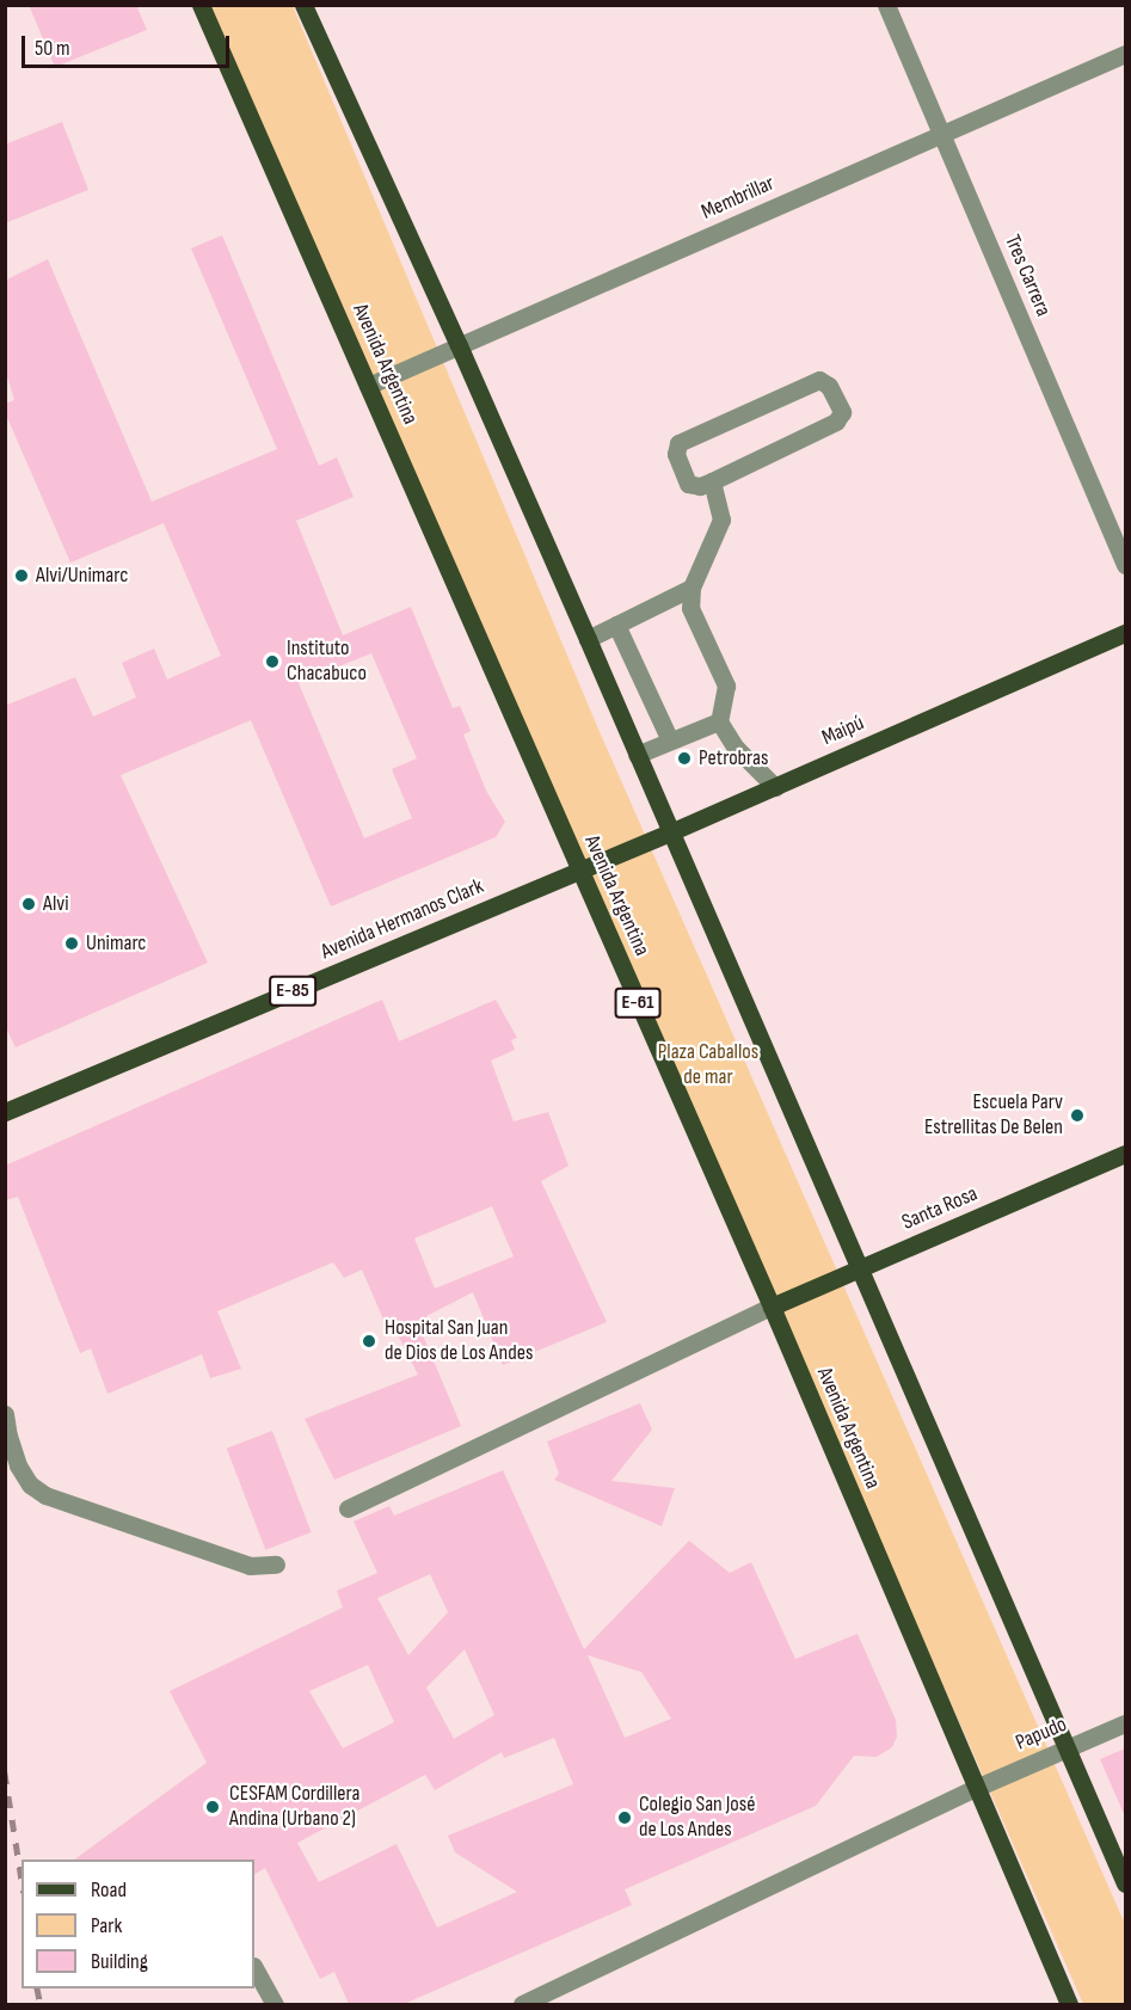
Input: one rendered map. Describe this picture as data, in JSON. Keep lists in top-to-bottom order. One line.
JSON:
{"streets":{"main road":["Avenida Argentina","Maipú","Avenida Hermanos Clark","E-85","E-61","Santa Rosa"],"street":["Membrillar","Tres Carrera","Papudo"]},"crossings":[["Membrillar","Tres Carrera"],["Membrillar","Avenida Argentina"],["Avenida Argentina","Maipú"],["Avenida Argentina","Avenida Hermanos Clark"],["Avenida Argentina","Santa Rosa"],["Avenida Argentina","Papudo"],["Maipú","Avenida Hermanos Clark"]],"parks":["Plaza Caballos de mar"],"places":["Alvi/Unimarc","Instituto Chacabuco","Petrobras","Alvi","Unimarc","Escuela Parv Estrellitas De Belen","Hospital San Juan de Dios de Los Andes","CESFAM Cordillera Andina (Urbano 2)","Colegio San José de Los Andes"],"legend":["Road","Park","Building"],"scale_bar":"50 m"}
